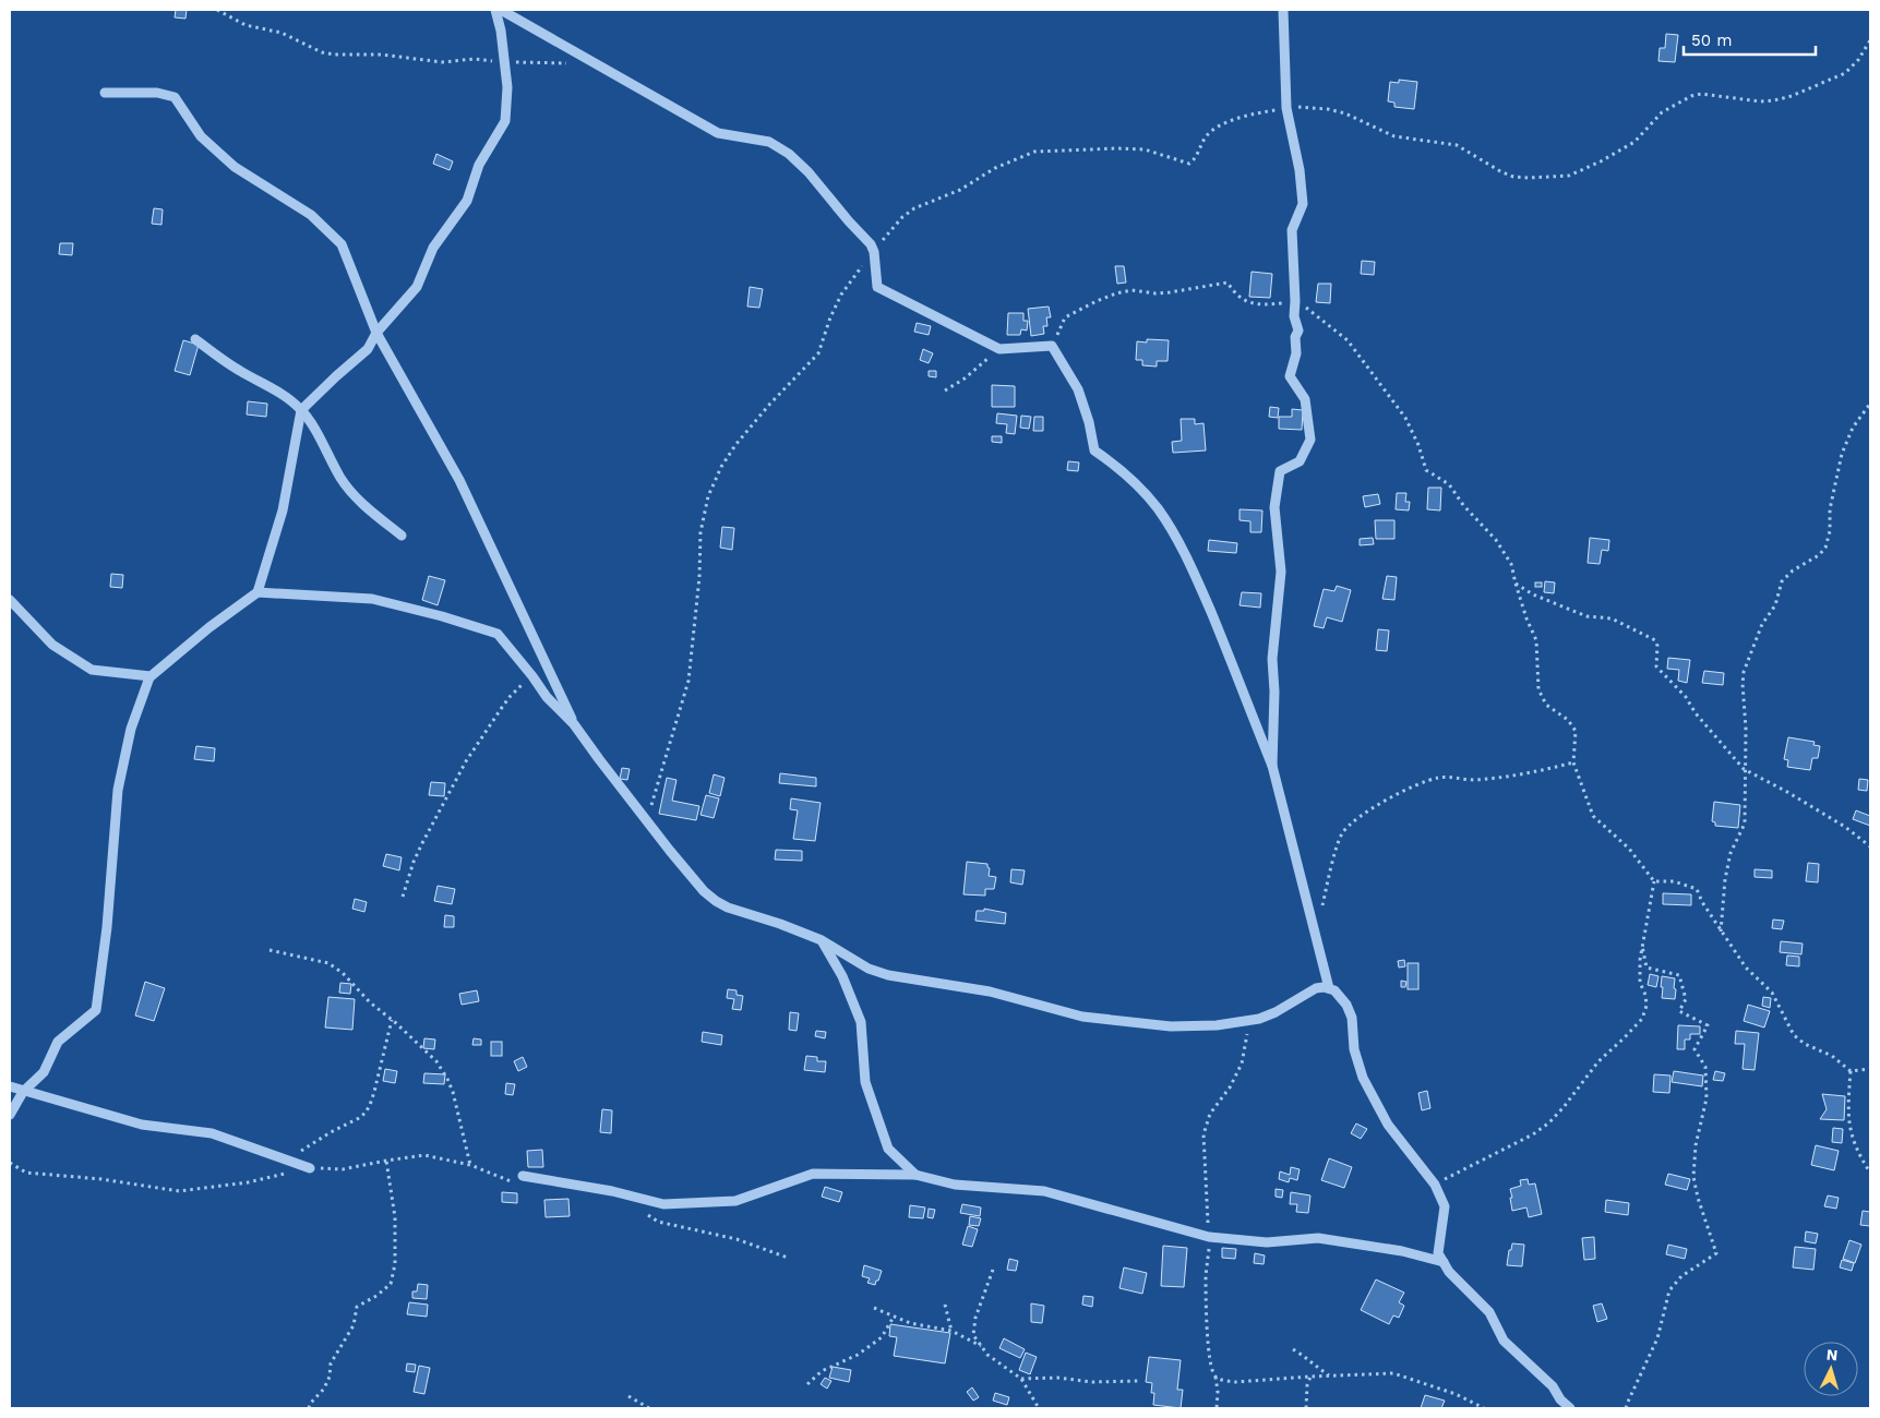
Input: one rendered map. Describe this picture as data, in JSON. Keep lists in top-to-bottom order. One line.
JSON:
{"scale_bar":"50 m","north":"top"}
